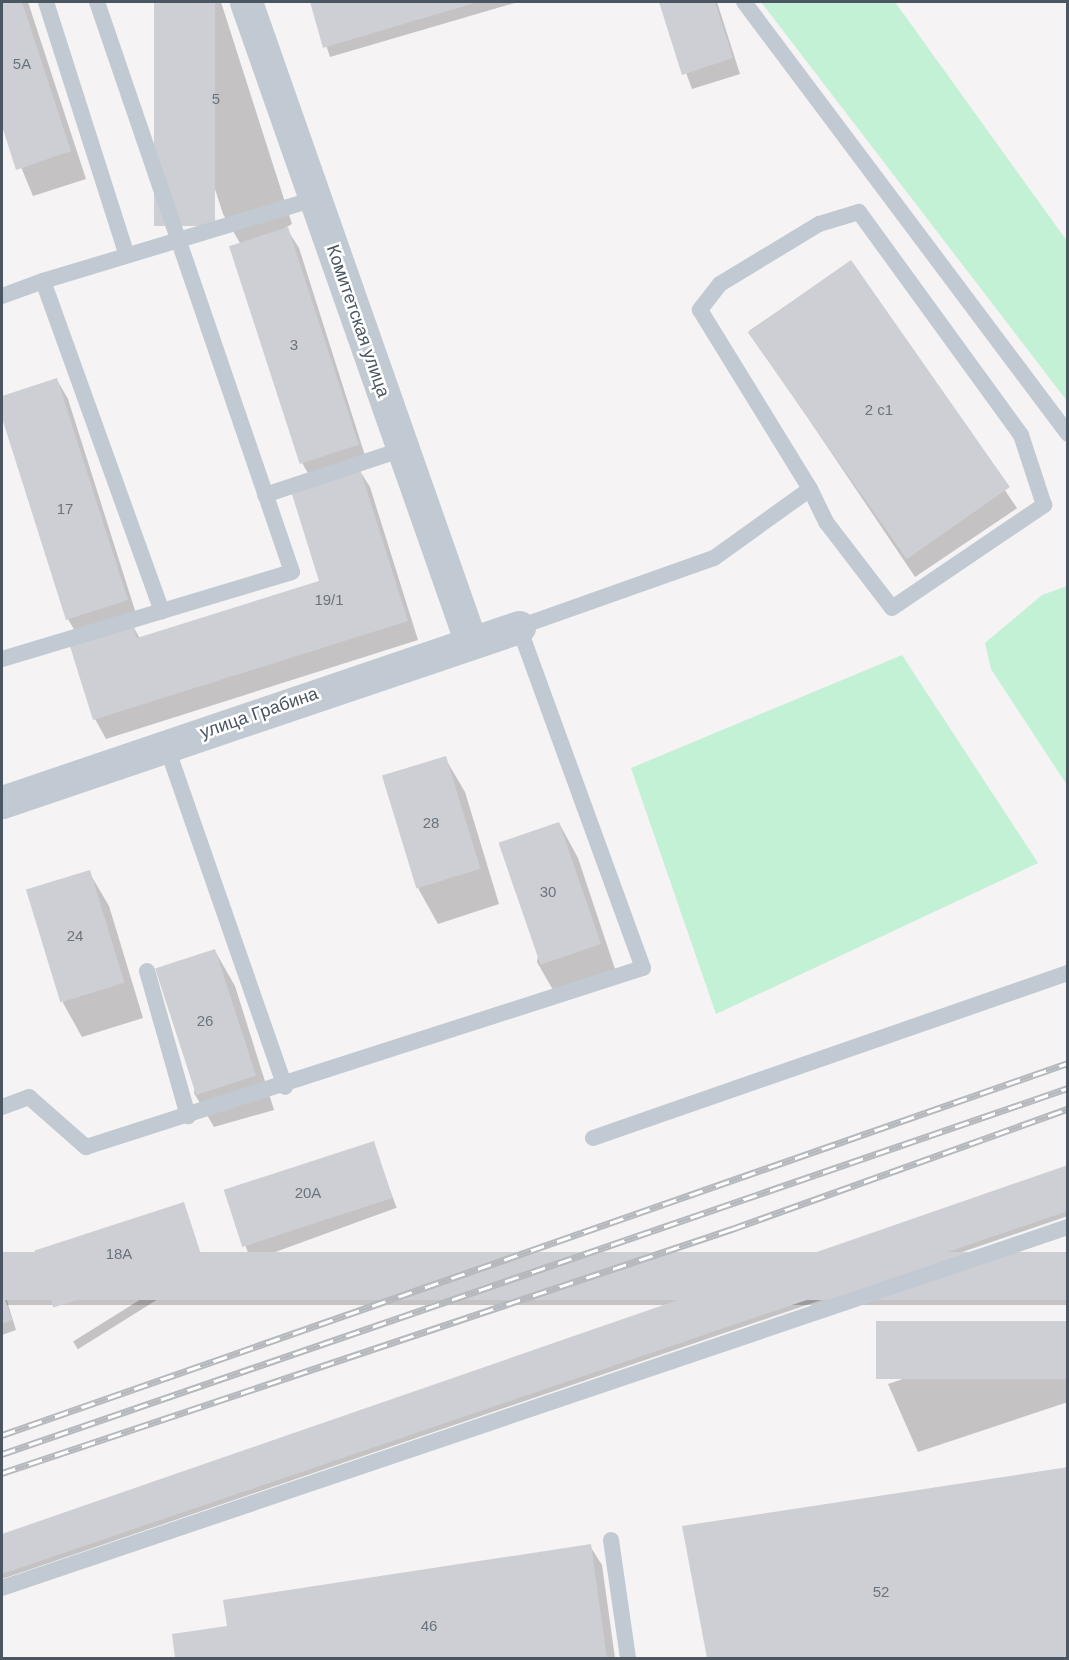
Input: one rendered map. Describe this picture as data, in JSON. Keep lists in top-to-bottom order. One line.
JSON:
{"streets":{"street":["Комитетская улица","улица Грабина"]},"crossings":[["Комитетская улица","улица Грабина"]],"house_numbers":["5А","5","3","2 с1","17","19/1","28","30","24","26","20А","18А","52","46"]}
